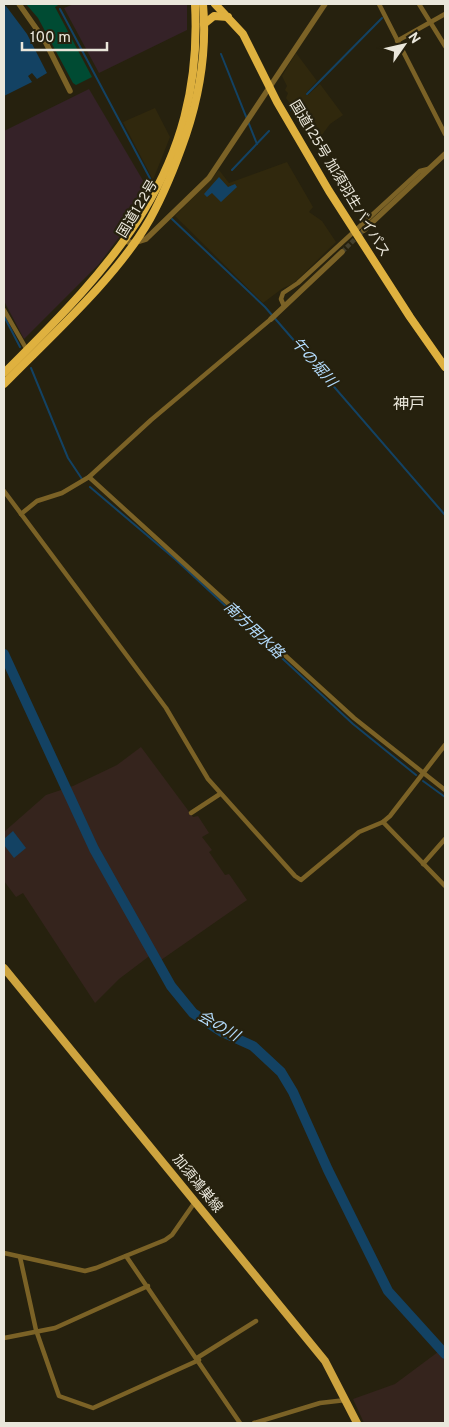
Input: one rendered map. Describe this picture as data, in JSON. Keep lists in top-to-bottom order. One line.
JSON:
{"streets":{"highway":["国道125号 加須羽生バイパス","国道122号"],"main road":["加須鴻巣線"]},"districts":["神戸"],"water":["午の堀川","南方用水路","会の川"],"scale_bar":"100 m","north":"top right"}
